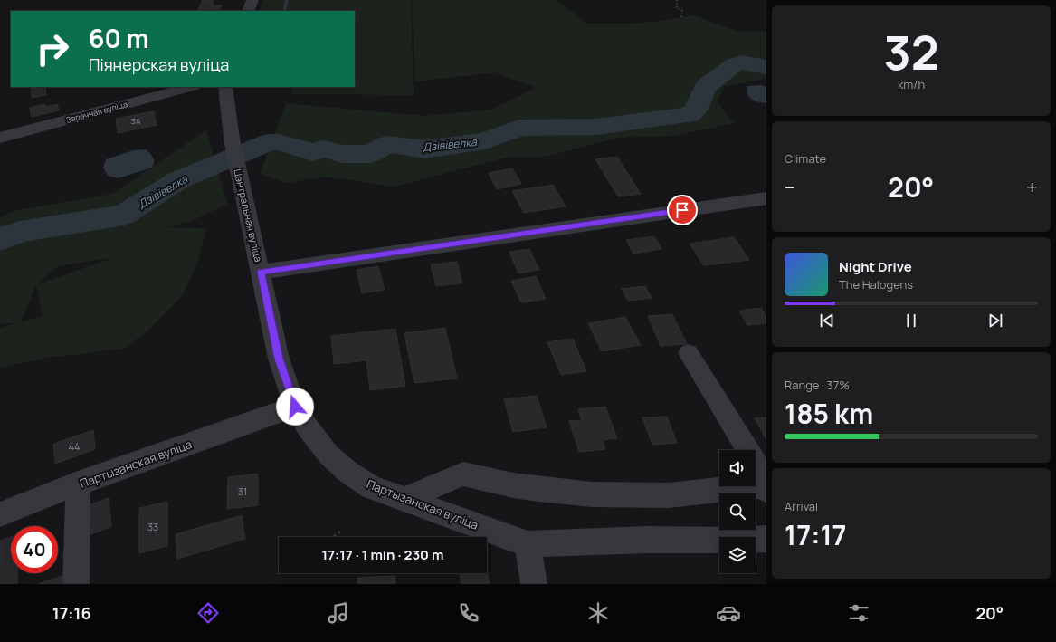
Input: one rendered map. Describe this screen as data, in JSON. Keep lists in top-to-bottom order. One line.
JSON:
{"streets":{"street":["Зарэчная вуліца","Цэнтральная вуліца","Партызанская вуліца"]},"crossings":[["Цэнтральная вуліца","Партызанская вуліца"]],"water":["Дзівівелка"],"house_numbers":["3А","44","31","33"],"page":{"tile":[["32","km/h"],"Climate",["Range · 37%","185 km"],["Arrival","17:17"]],"turn":["60 m","Піянерская вуліца"],"heat":["−","20°","+"],"song":["Night Drive","The Halogens"],"limit":"40","trip":"17:17 · 1 min · 230 m","tabs":["17:16","20°"]}}
